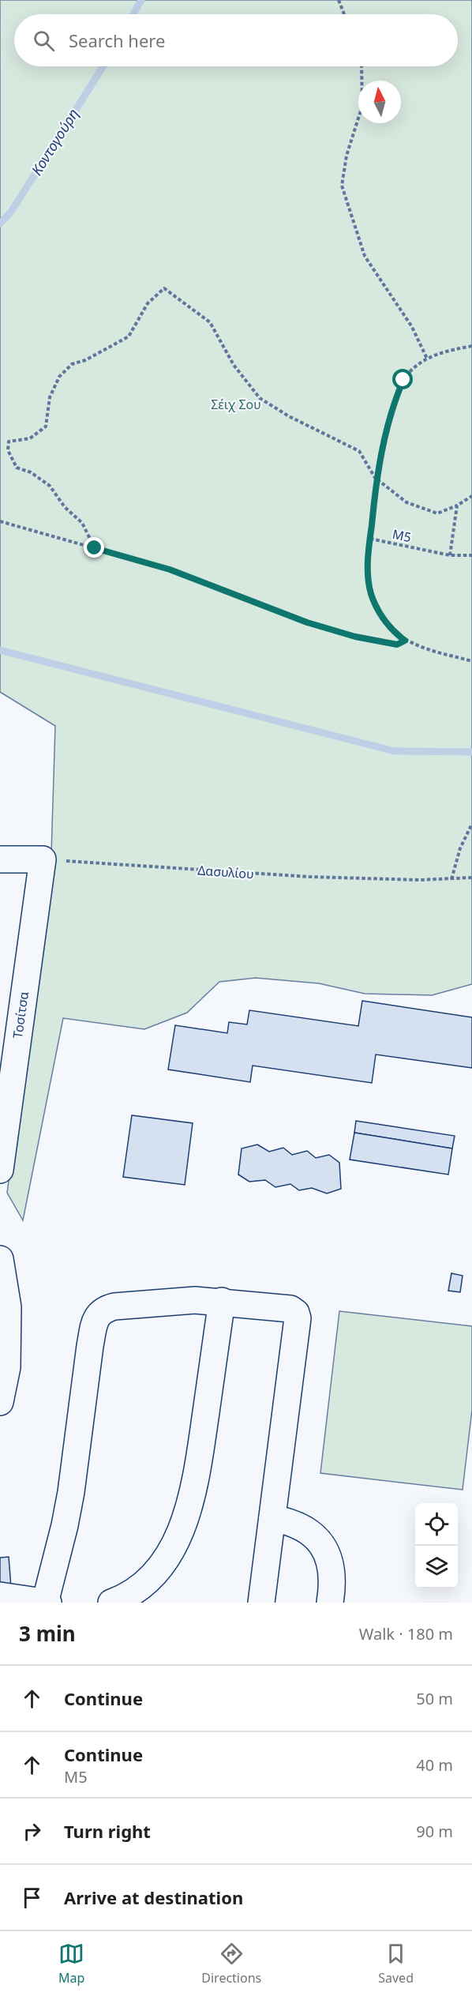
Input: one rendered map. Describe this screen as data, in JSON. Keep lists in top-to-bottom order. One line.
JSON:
{"streets":{"street":["Τοσίτσα"],"path":["M5","Δασυλίου"]},"crossings":[["Δασυλίου","Τοσίτσα"]],"water":["Κοντογούρη"],"parks":["Σέιχ Σου"],"north":"top","page":{"search":"Search here","heading":["3 min","Walk · 180 m"],"list":[["Continue","50 m"],["Continue","M5","40 m"],["Turn right","90 m"],"Arrive at destination"],"nav":["Map","Directions","Saved"]}}
